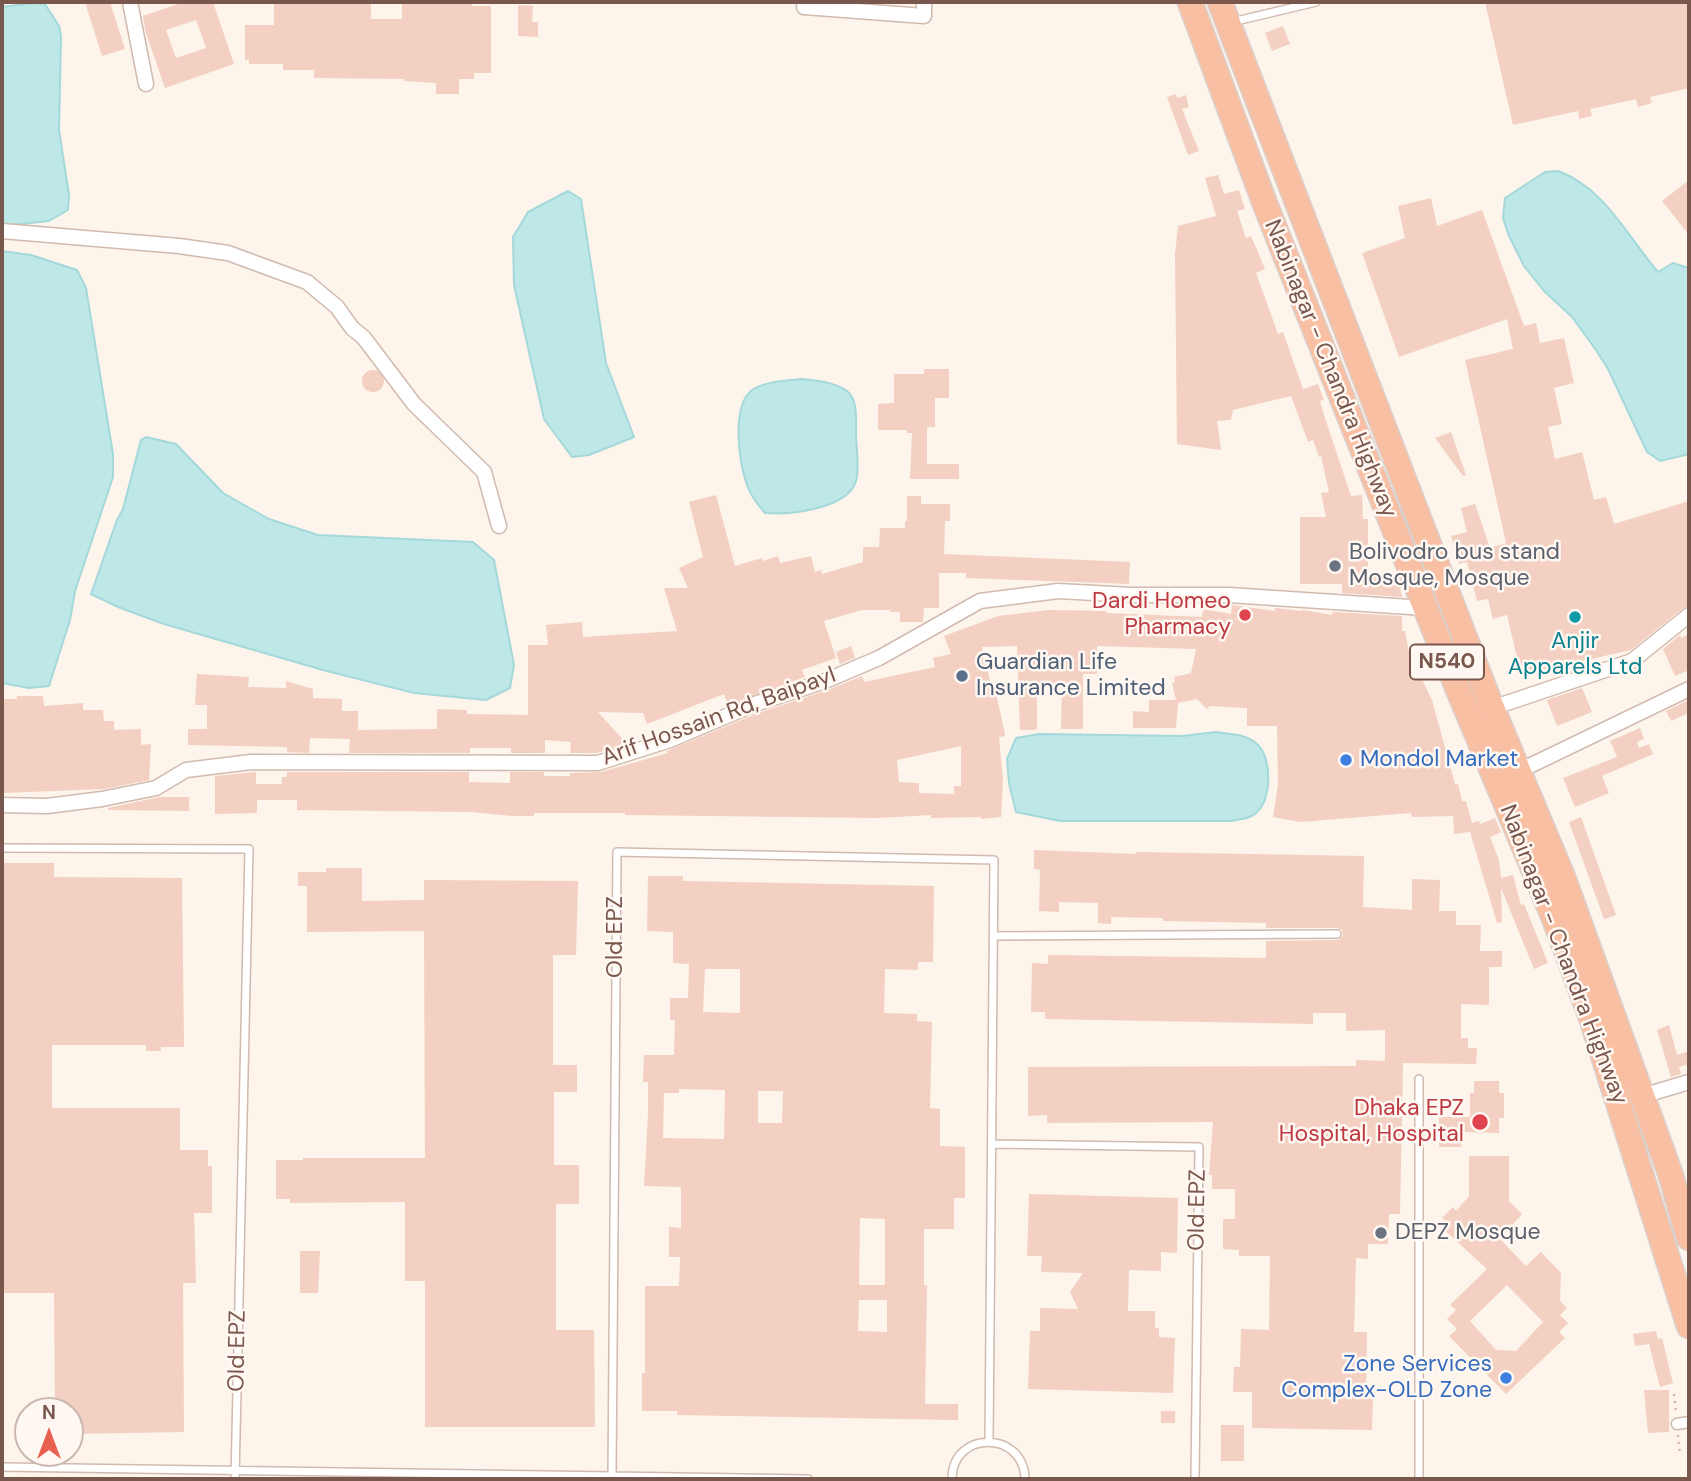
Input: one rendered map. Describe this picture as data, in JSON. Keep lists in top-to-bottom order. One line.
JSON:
{"streets":{"highway":["Nabinagar - Chandra Highway","N540"],"street":["Arif Hossain Rd, Baipayl"],"lane":["Old EPZ"]},"crossings":[["Nabinagar - Chandra Highway","Arif Hossain Rd, Baipayl"]],"places":["Bolivodro bus stand Mosque, Mosque","Dardi Homeo Pharmacy","Anjir Apparels Ltd","Guardian Life Insurance Limited","Mondol Market","Dhaka EPZ Hospital, Hospital","DEPZ Mosque","Zone Services Complex-OLD Zone"],"north":"top"}
